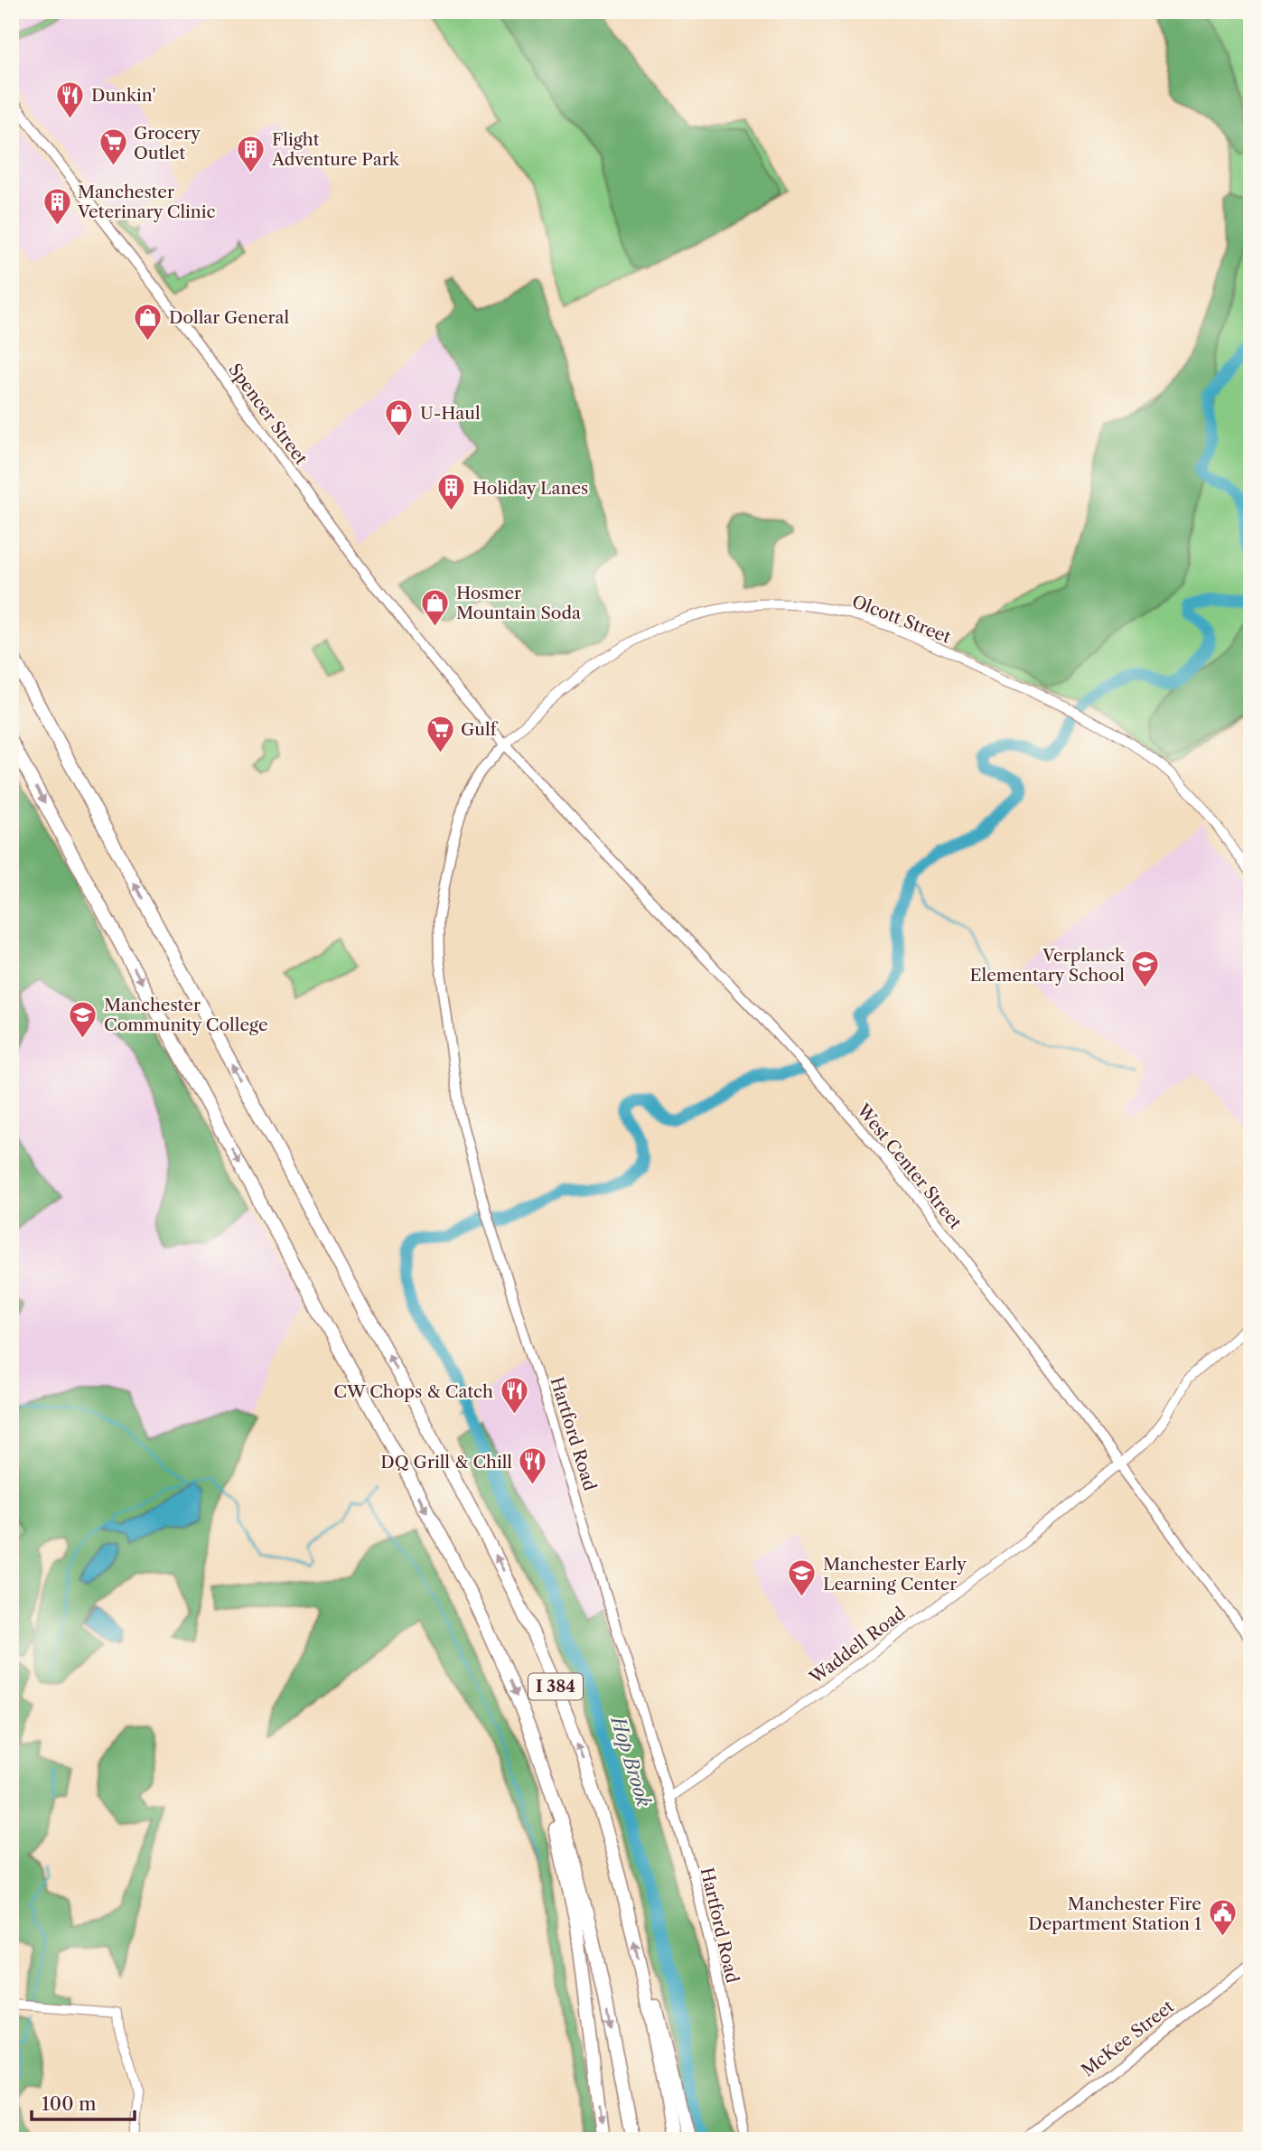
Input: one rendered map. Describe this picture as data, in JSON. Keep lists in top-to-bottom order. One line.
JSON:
{"streets":{"highway":["I 384"],"main road":["Spencer Street","West Center Street","Hartford Road","McKee Street"],"street":["Olcott Street","Waddell Road"]},"crossings":[["Spencer Street","Olcott Street"],["Spencer Street","West Center Street"],["Spencer Street","Hartford Road"],["Olcott Street","West Center Street"],["Olcott Street","Hartford Road"],["West Center Street","Hartford Road"],["West Center Street","Waddell Road"],["Hartford Road","Waddell Road"]],"water":["Hop Brook"],"places":{"restaurant":["Dunkin'","CW Chops & Catch","DQ Grill & Chill"],"supermarket":["Grocery Outlet","Gulf"],"building":["Flight Adventure Park","Manchester Veterinary Clinic","Holiday Lanes"],"shop":["Dollar General","U-Haul","Hosmer Mountain Soda"],"school or university":["Verplanck Elementary School","Manchester Community College","Manchester Early Learning Center"],"public building":["Manchester Fire Department Station 1"]},"scale_bar":"100 m"}
